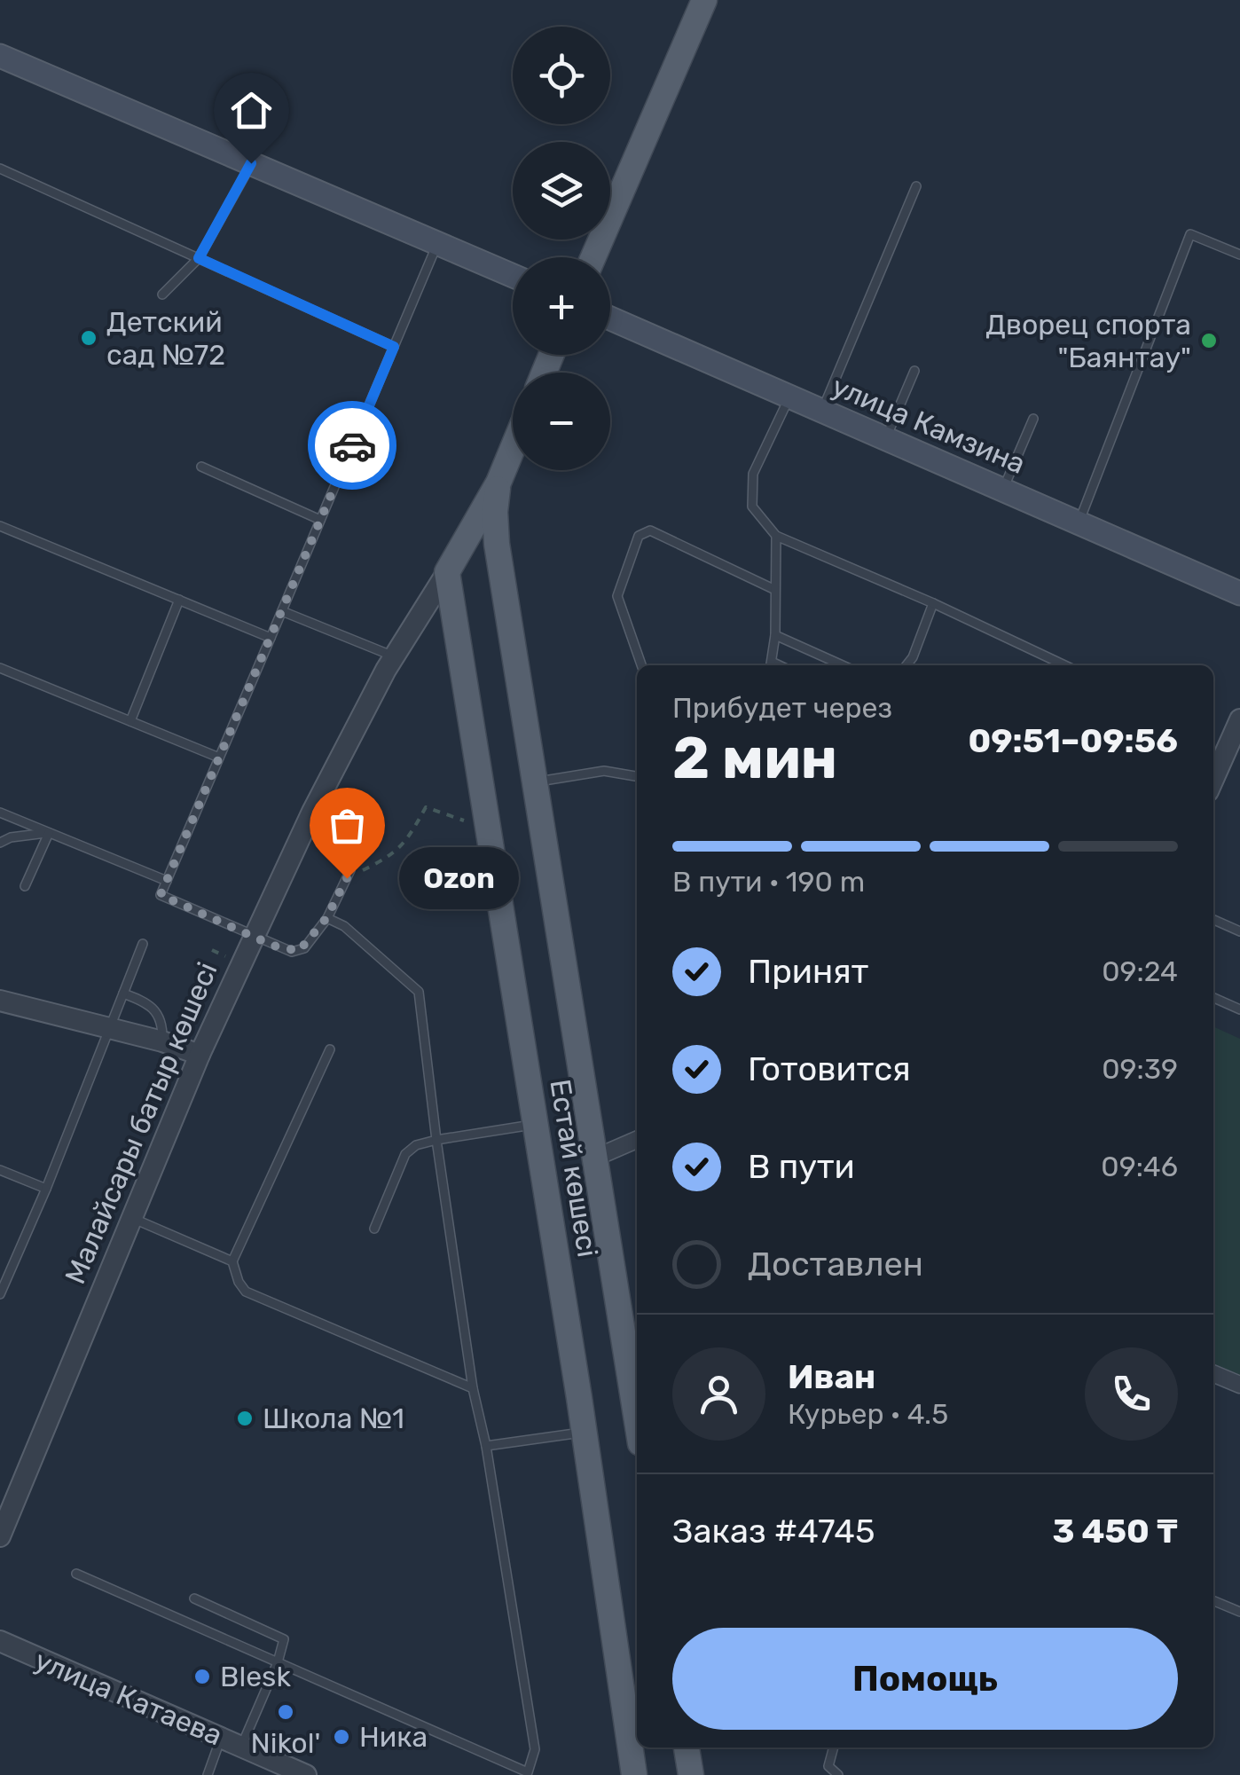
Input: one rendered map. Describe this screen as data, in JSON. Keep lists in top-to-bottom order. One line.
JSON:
{"streets":{"main road":["улица Камзина","Малайсары батыр көшесі","Естай көшесі"],"street":["улица Катаева"]},"crossings":[["Малайсары батыр көшесі","Естай көшесі"]],"places":["Детский сад №72","Дворец спорта \"Баянтау\"","Ozon","Школа №1","Blesk","Nikol'","Ника"],"page":{"map_buttons":["+","−"],"heading":["2 мин","Прибудет через","09:51–09:56"],"panel":["Иван","Курьер · 4.5","Заказ #4745","3 450 ₸"],"bar":"В пути · 190 m","bubble":"Ozon","list":[["Принят","09:24"],["Готовится","09:39"],["В пути","09:46"],"Доставлен"],"buttons":"Помощь"}}
